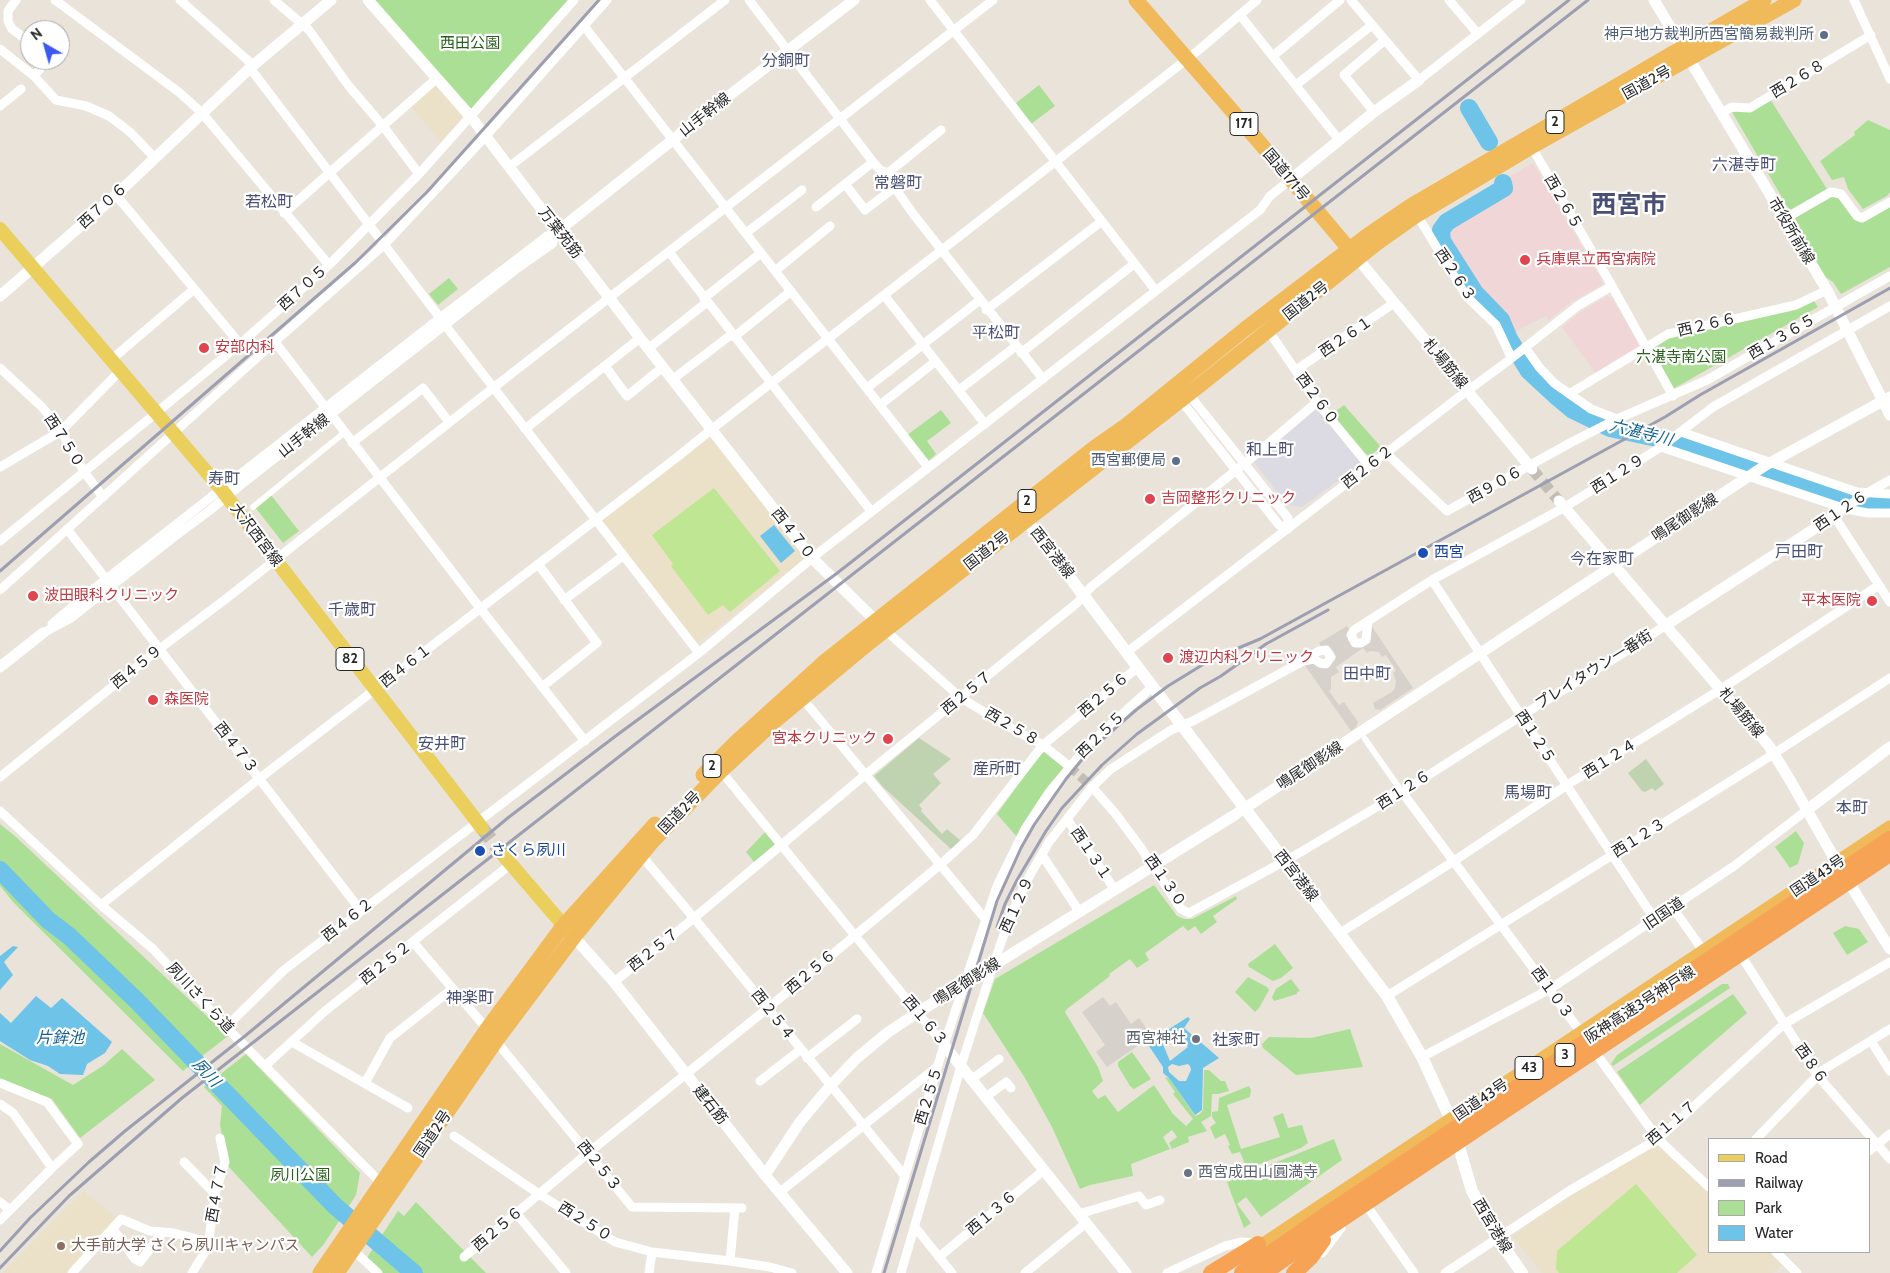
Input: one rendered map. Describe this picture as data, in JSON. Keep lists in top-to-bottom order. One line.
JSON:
{"streets":{"highway":["国道2号","2","171","国道171号","国道43号","阪神高速3号神戸線","3","43"],"main road":["大沢西宮線","西宮港線","82"],"street":["西２６８","山手幹線","西２６５","西７０６","市役所前線","万葉苑筋","西２６３","西７０５","西２６６","西２６１","西１３６５","札場筋線","西２６０","西７５０","西２６２","西１２９","西９０６","西１２６","鳴尾御影線","西４７０","西４６１","西４５９","プレイタウン一番街","西２５７","西２５６","西２５８","西２５５","西１２５","西４７３","西１２４","西１２３","西１３１","西１３０","旧国道","西４６２","西２５２","西１０３","夙川さくら道","西２５４","西１６３","西８６","建石筋","西１１７","西２５３","西４７７","西１３６","西２５０"]},"crossings":[["西２６８","市役所前線"],["国道2号","国道171号"],["国道2号","西２６５"],["国道2号","市役所前線"],["国道2号","西２６３"],["国道2号","札場筋線"],["国道2号","西２６０"],["国道2号","西４７０"],["国道2号","西宮港線"],["国道2号","西２５８"],["国道2号","夙川さくら道"],["国道2号","西２５４"],["国道2号","西１６３"],["国道2号","建石筋"],["国道2号","西２５３"],["山手幹線","万葉苑筋"],["山手幹線","大沢西宮線"],["山手幹線","西４７３"],["国道171号","札場筋線"],["国道171号","西４６１"],["国道171号","西４６２"],["西２６５","西２６６"],["西２６５","西１３６５"],["西２６５","西２６２"],["西７０６","大沢西宮線"],["市役所前線","西２６６"],["市役所前線","西１３６５"],["市役所前線","西１２９"],["市役所前線","鳴尾御影線"],["万葉苑筋","西７０５"],["万葉苑筋","西４７０"],["万葉苑筋","西４５９"],["西２６３","西２６６"],["西２６３","西１３６５"],["西２６３","西２６２"],["西２６３","西９０６"],["西７０５","西７５０"],["西７０５","大沢西宮線"],["西２６１","札場筋線"],["西２６１","西２６０"],["西１３６５","西９０６"],["札場筋線","西２６２"],["札場筋線","西１２９"],["札場筋線","西９０６"],["札場筋線","西１２６"],["札場筋線","鳴尾御影線"],["札場筋線","プレイタウン一番街"],["札場筋線","西１２４"],["札場筋線","西１２３"],["札場筋線","国道43号"],["札場筋線","旧国道"],["西２６０","西２６２"],["西２６０","西２５７"],["西２６２","西９０６"],["西２６２","西宮港線"],["西１２９","鳴尾御影線"],["西１２９","西宮港線"],["西１２９","西１２５"],["西１２９","西１３１"],["西１２９","西１３０"],["西１２９","西１６３"],["西１２６","西宮港線"],["西１２６","プレイタウン一番街"],["西１２６","西１２５"],["西１２６","西１３０"],["西１２６","西１０３"],["鳴尾御影線","西宮港線"],["鳴尾御影線","西２５５"],["鳴尾御影線","西１２５"],["鳴尾御影線","西１３１"],["鳴尾御影線","西１３０"],["鳴尾御影線","西２５４"],["鳴尾御影線","西１６３"],["鳴尾御影線","建石筋"],["西４７０","西４６１"],["西４７０","西２５８"],["西４７０","西４６２"],["大沢西宮線","西４６１"],["大沢西宮線","西４５９"],["大沢西宮線","西４６２"],["西宮港線","西２５７"],["西宮港線","西２５６"],["西宮港線","西２５５"],["西宮港線","西１２４"],["西宮港線","西１２３"],["西宮港線","国道43号"],["西宮港線","西１３０"],["西宮港線","旧国道"],["西宮港線","西１１７"],["西４６１","西４７３"],["西４６１","夙川さくら道"],["西４５９","西４７３"],["プレイタウン一番街","西１２５"],["西２５７","西２５８"],["西２５７","西２５４"],["西２５７","西１６３"],["西２５７","建石筋"],["西２５６","西２５８"],["西２５６","西２５４"],["西２５６","西１６３"],["西２５６","建石筋"],["西２５６","西２５３"],["西２５６","西２５０"],["西２５８","西２５５"],["西２５５","西２５４"],["西２５５","西１６３"],["西１２５","西１２４"],["西１２５","西１２３"],["西１２５","旧国道"],["西４７３","西４６２"],["西１２４","西１０３"],["西１２３","西１０３"],["国道43号","西１０３"],["国道43号","西８６"],["旧国道","西１０３"],["西４６２","夙川さくら道"],["西２５２","夙川さくら道"],["西２５２","西２５３"],["西１０３","西１１７"],["西１６３","西１３６"],["西８６","西１１７"],["西２５３","西２５０"]],"districts":["分銅町","六湛寺町","常磐町","若松町","西宮市","平松町","和上町","寿町","戸田町","今在家町","千歳町","田中町","安井町","産所町","馬場町","本町","神楽町","社家町"],"water":["六湛寺川","片鉾池","夙川"],"parks":["西田公園","六湛寺南公園","夙川公園"],"places":["神戸地方裁判所西宮簡易裁判所","兵庫県立西宮病院","安部内科","西宮郵便局","吉岡整形クリニック","西宮","波田眼科クリニック","平本医院","渡辺内科クリニック","森医院","宮本クリニック","さくら夙川","西宮神社","西宮成田山圓満寺","大手前大学 さくら夙川キャンパス"],"legend":["Road","Railway","Park","Water"],"north":"top left"}
